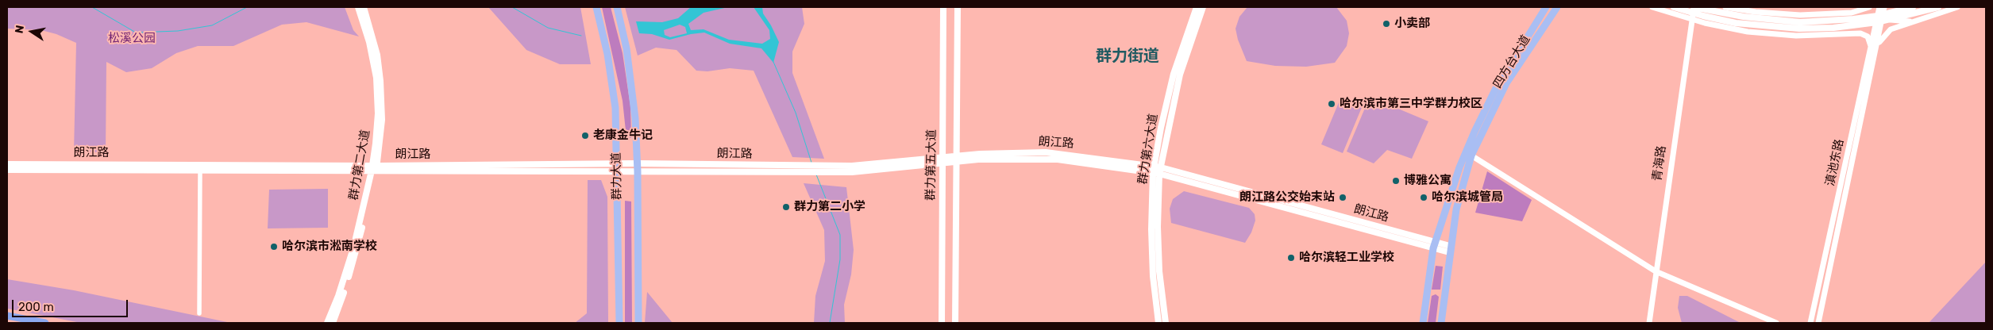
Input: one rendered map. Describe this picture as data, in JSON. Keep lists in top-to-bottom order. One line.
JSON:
{"streets":{"main road":["四方台大道","朗江路","群力第六大道","群力第二大道","群力第五大道","群力大道"],"street":["滇池东路","青海路"]},"crossings":[["四方台大道","朗江路"],["朗江路","群力第六大道"],["朗江路","群力第二大道"],["朗江路","群力第五大道"],["朗江路","群力大道"]],"districts":["群力街道"],"parks":["松溪公园"],"places":["小卖部","哈尔滨市第三中学群力校区","老康金牛记","博雅公寓","朗江路公交始末站","哈尔滨城管局","群力第二小学","哈尔滨市淞南学校","哈尔滨轻工业学校"],"scale_bar":"200 m","north":"left"}
